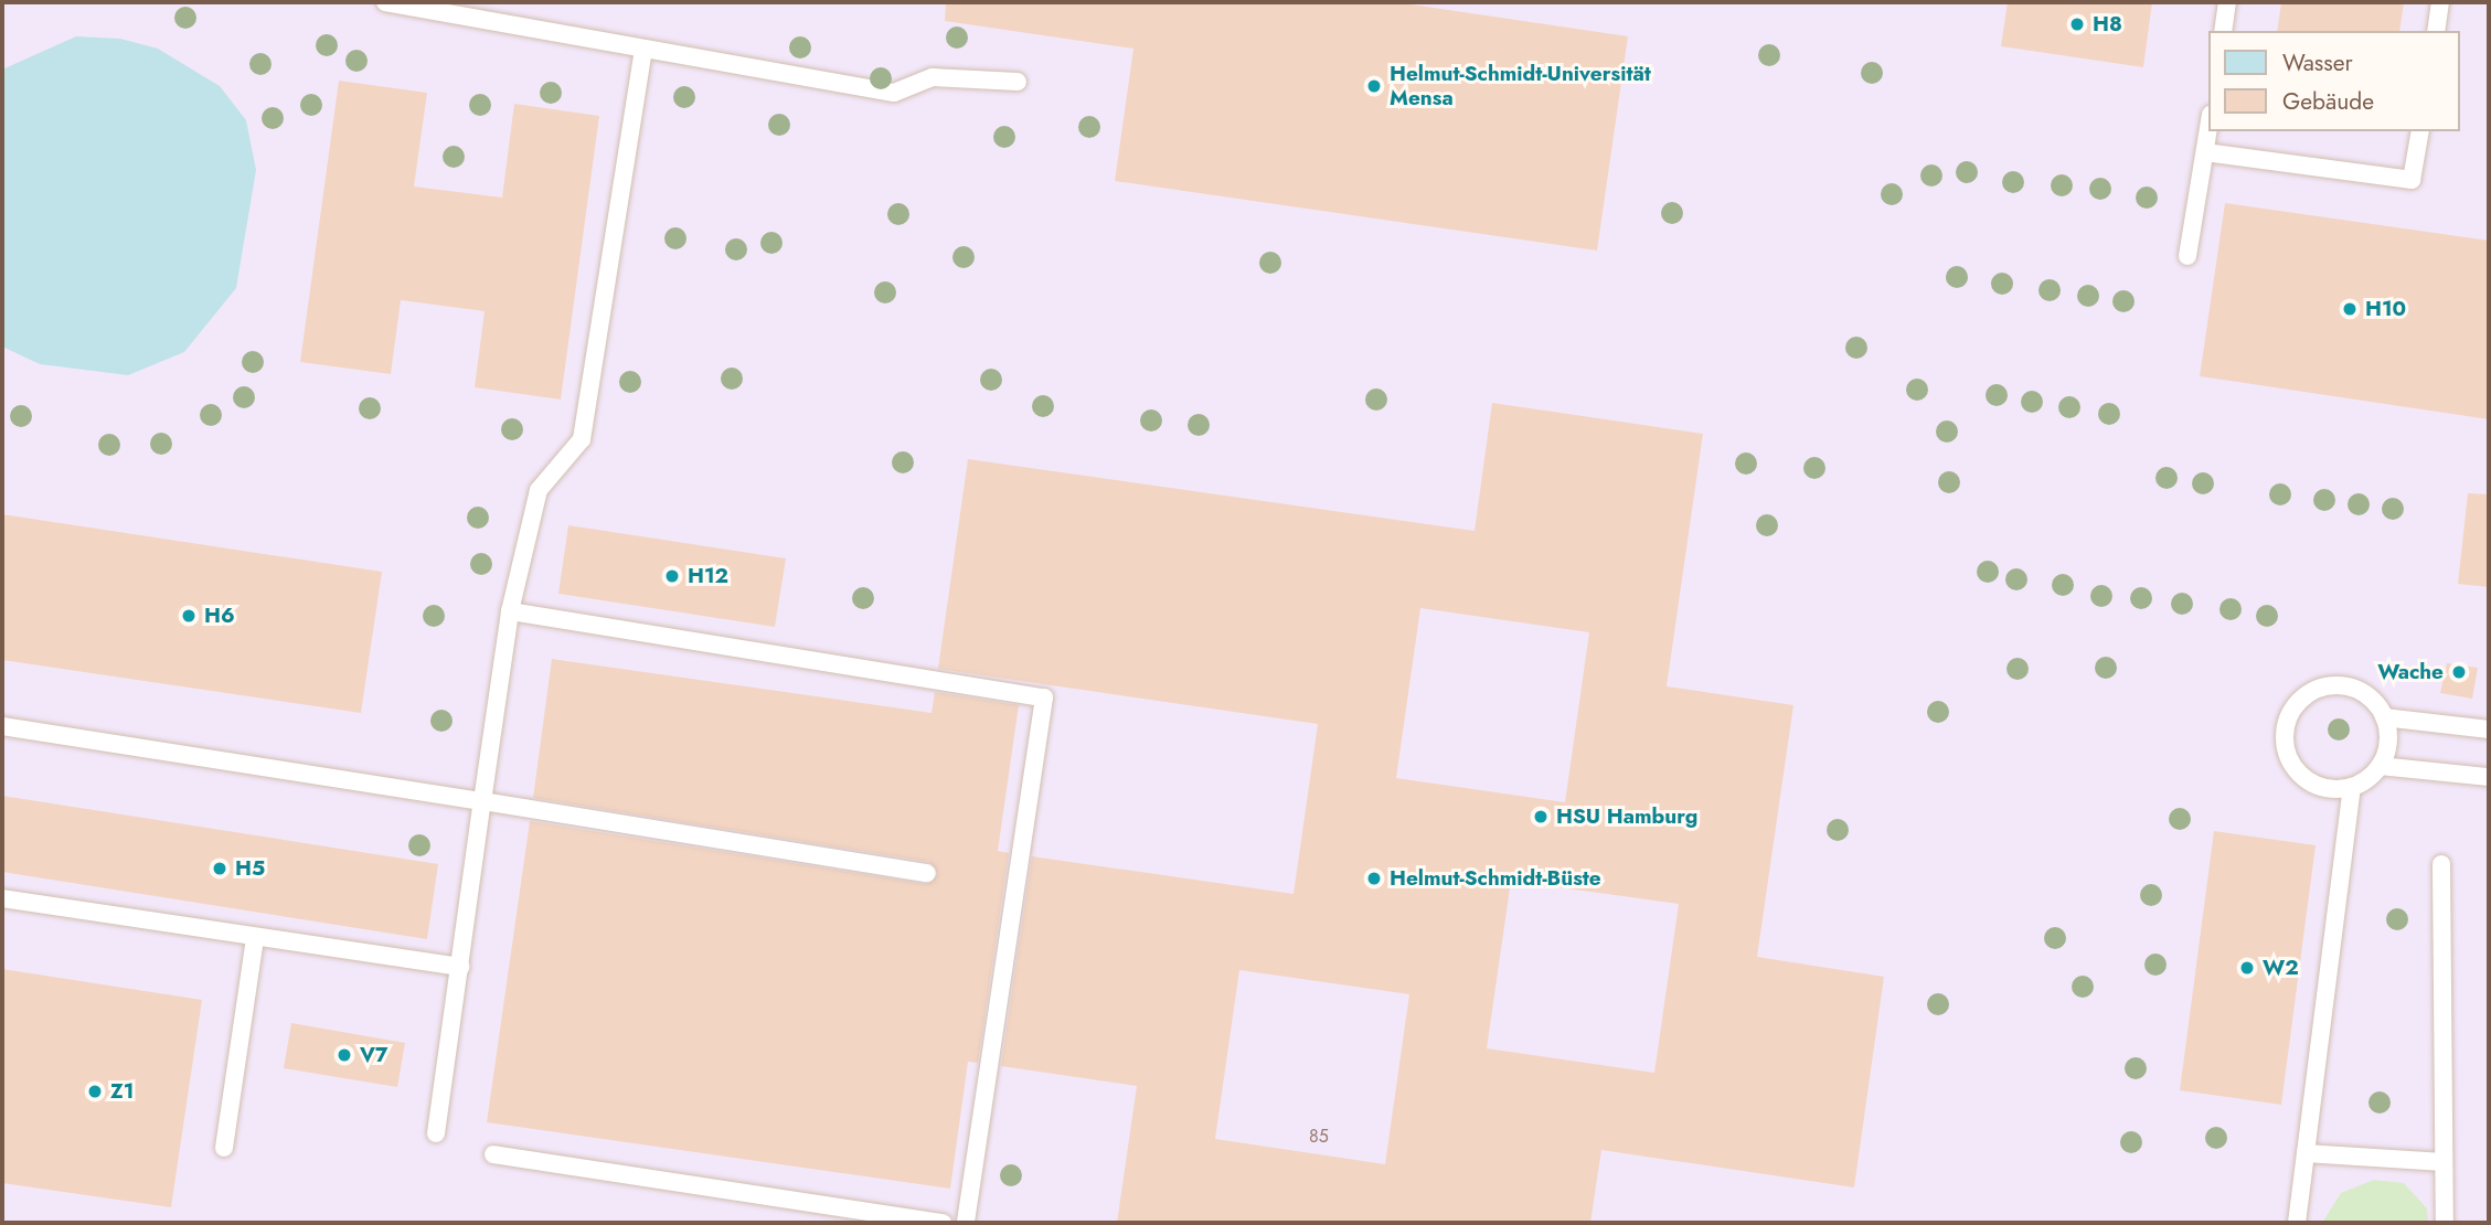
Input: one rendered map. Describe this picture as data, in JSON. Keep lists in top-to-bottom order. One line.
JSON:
{"places":["H8","Helmut-Schmidt-Universität Mensa","H10","H12","H6","Wache","HSU Hamburg","H5","Helmut-Schmidt-Büste","W2","V7","Z1"],"house_numbers":["85"],"legend":["Wasser","Gebäude"]}
